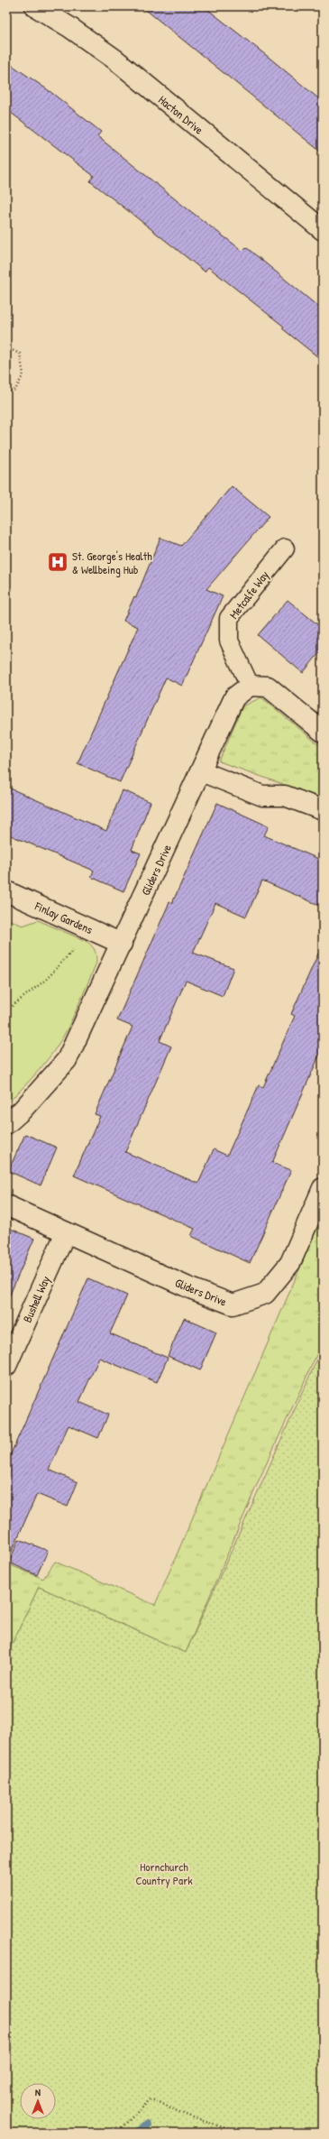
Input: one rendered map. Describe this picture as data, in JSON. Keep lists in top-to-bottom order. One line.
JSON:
{"streets":{"street":["Hacton Drive","Gliders Drive","Finlay Gardens","Bushell Way"],"lane":["Metcalfe Way"]},"crossings":[["Metcalfe Way","Gliders Drive"],["Gliders Drive","Finlay Gardens"],["Gliders Drive","Bushell Way"]],"parks":["Hornchurch Country Park"],"places":{"hospital":["St. George's Health & Wellbeing Hub"]},"north":"top"}
